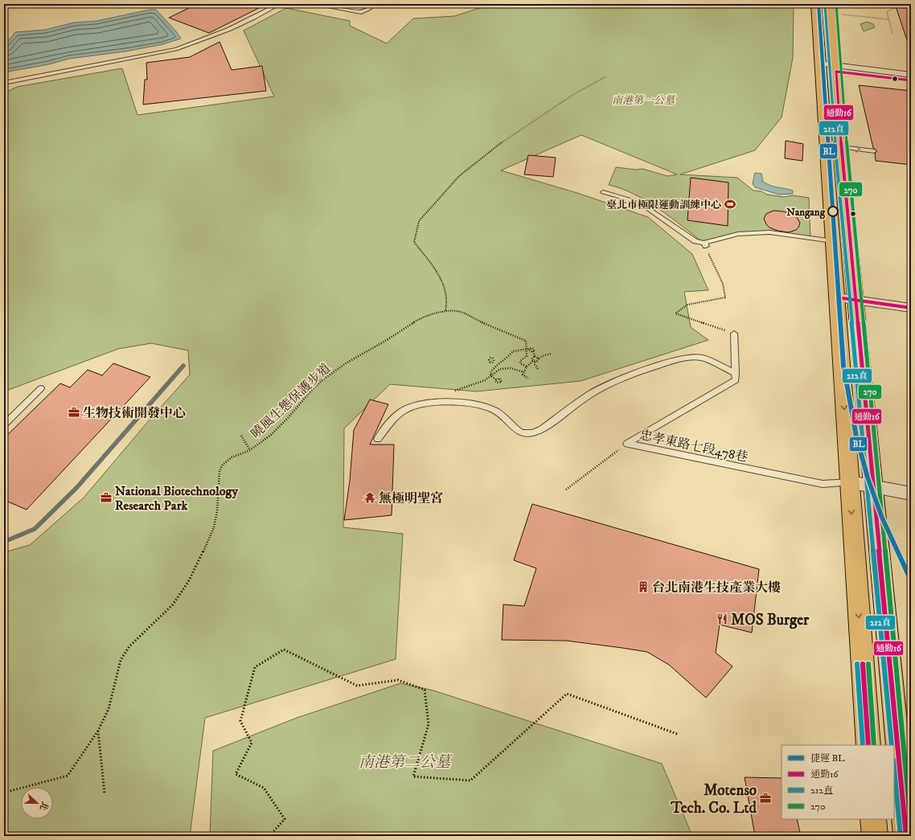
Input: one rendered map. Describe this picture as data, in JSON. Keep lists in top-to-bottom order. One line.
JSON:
{"streets":{"lane":["忠孝東路七段478巷"],"path":["曉風生態保護步道"]},"parks":["南港第一公墓","南港第二公墓"],"places":{"sports":["臺北市極限運動訓練中心"],"other":["Nangang"],"office":["生物技術開發中心","National Biotechnology Research Park","Motenso Tech. Co. Ltd"],"temple":["無極明聖宮"],"building":["台北南港生技產業大樓"],"restaurant":["MOS Burger"]},"lines":["metro line BL","transit line 270","transit line 212直","transit line 通勤16"],"legend":["捷運 BL","通勤16","212直","270"],"north":"right"}
